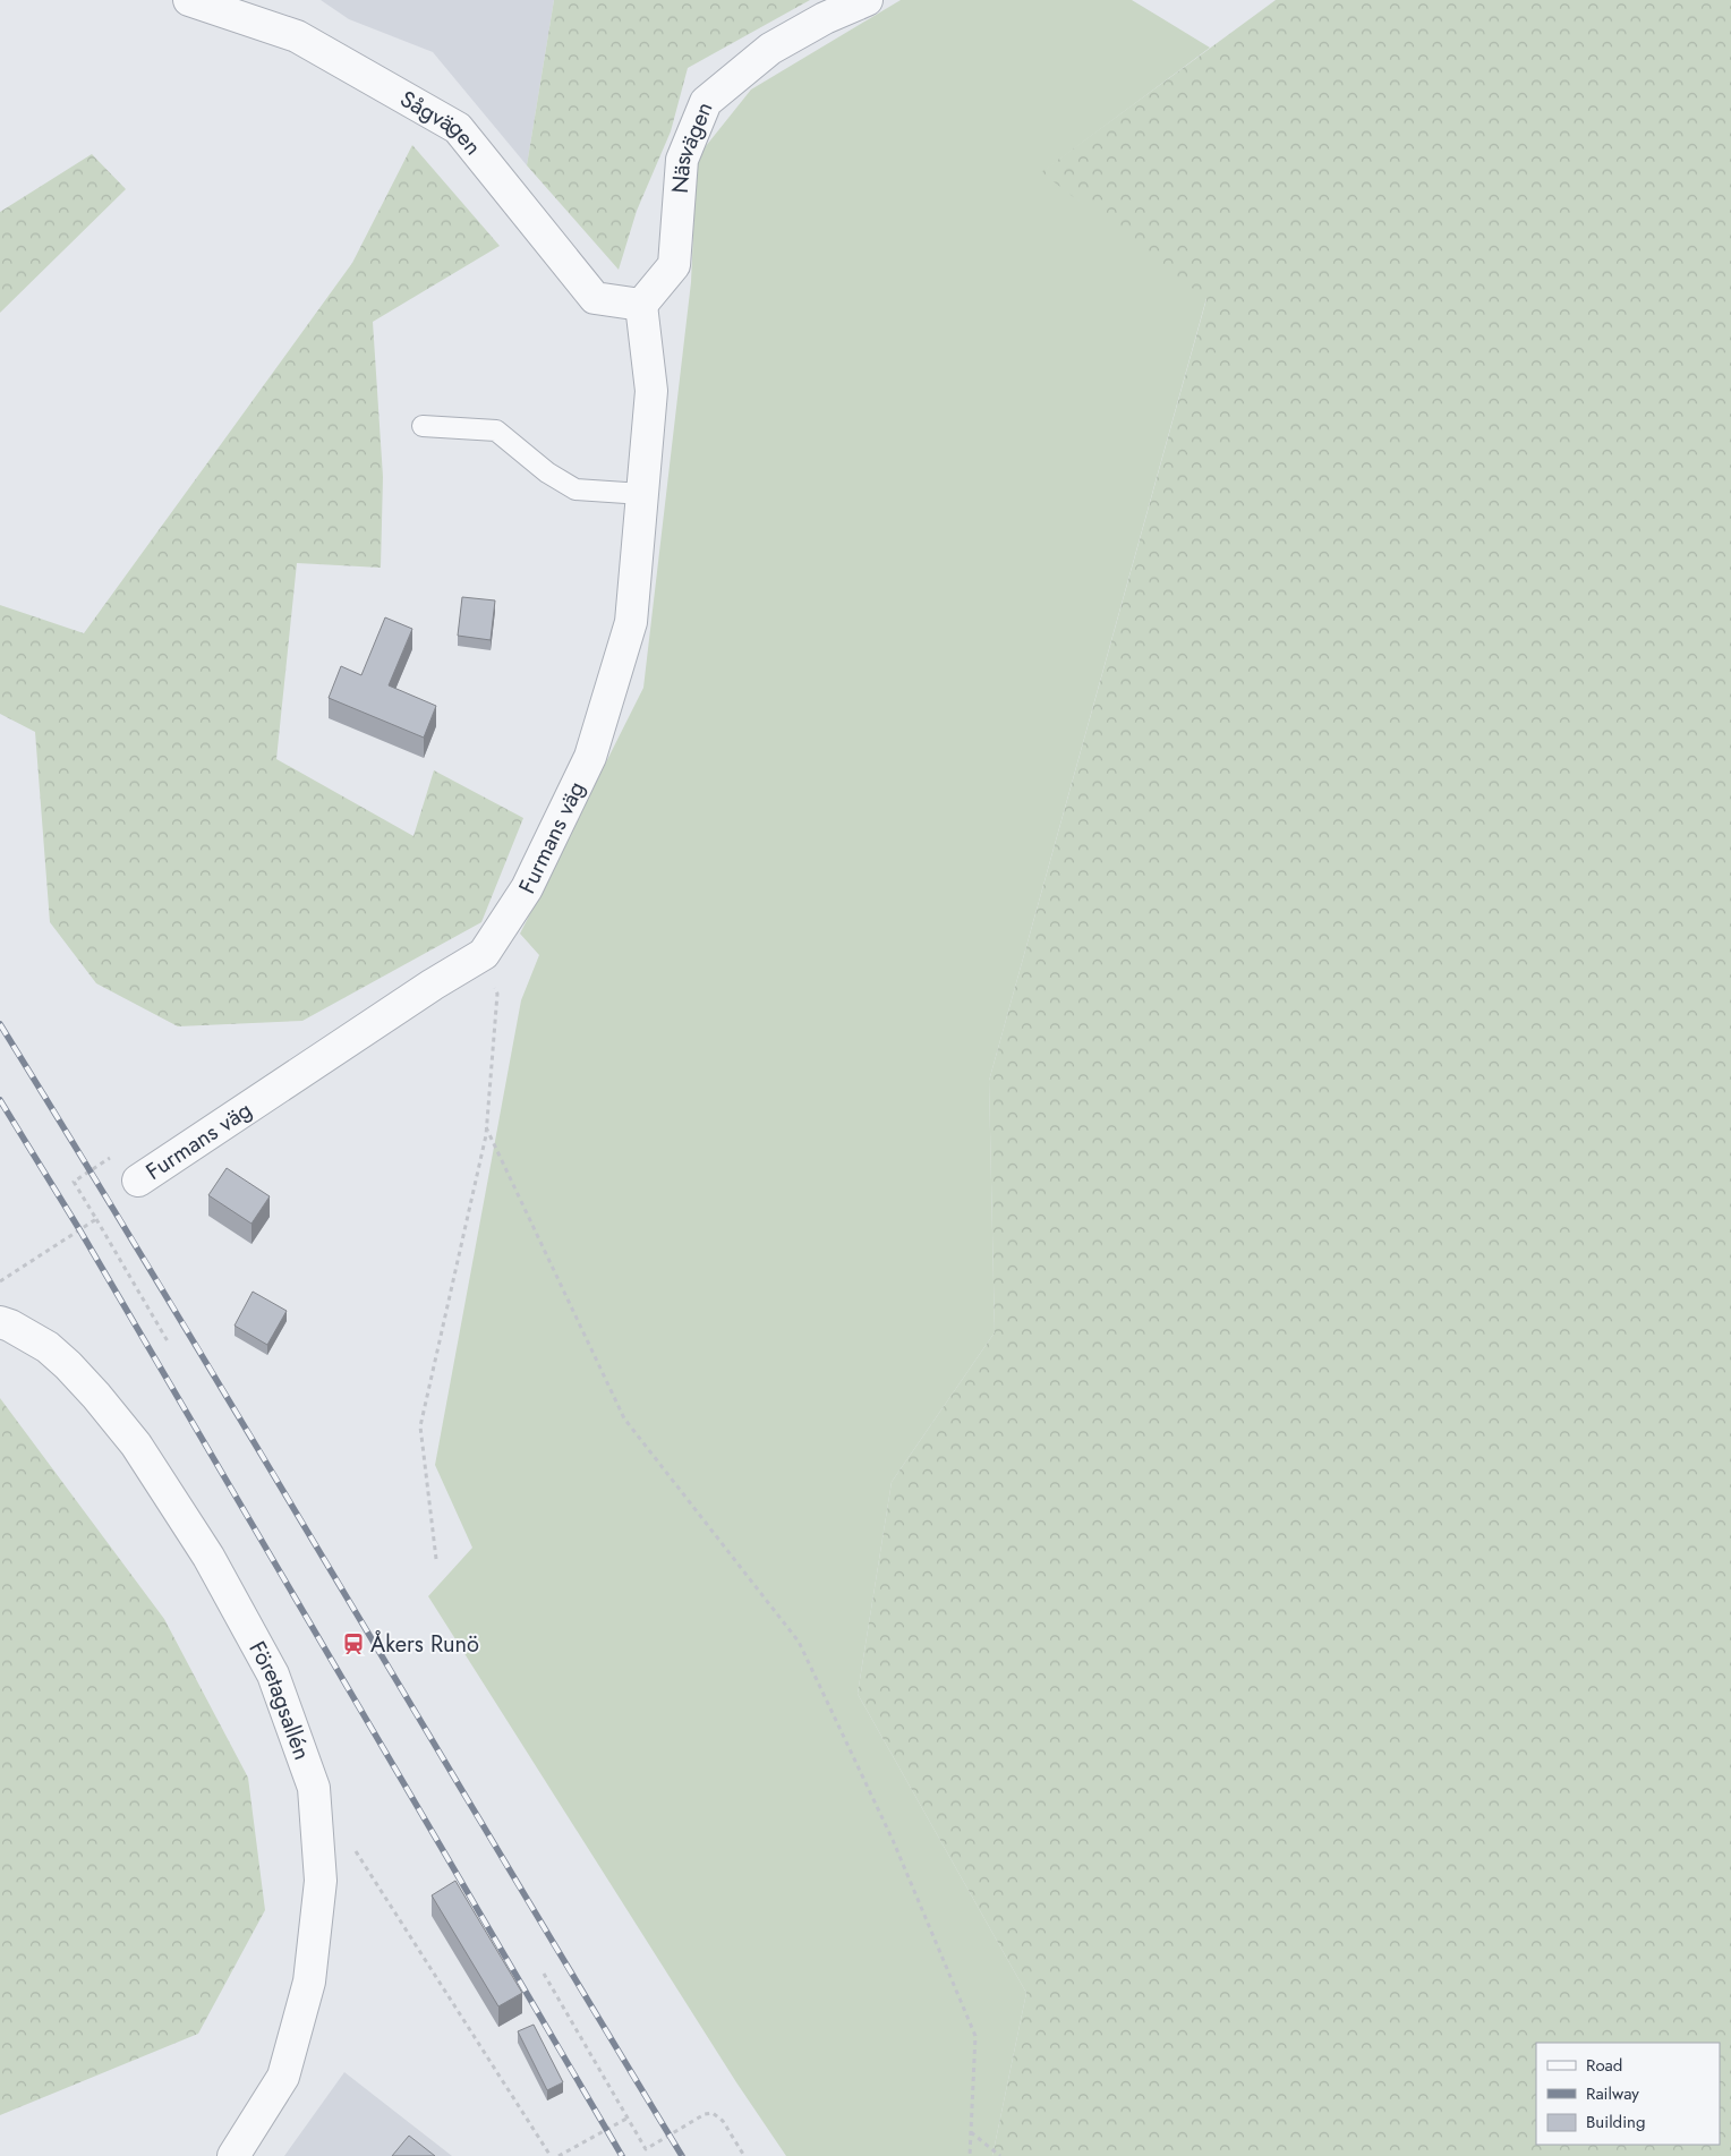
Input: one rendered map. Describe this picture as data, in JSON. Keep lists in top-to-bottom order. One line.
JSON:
{"streets":{"street":["Sågvägen","Näsvägen","Furmans väg","Företagsallén"]},"crossings":[["Sågvägen","Näsvägen"],["Sågvägen","Furmans väg"],["Näsvägen","Furmans väg"]],"places":{"station":["Åkers Runö"]},"legend":["Road","Railway","Building"]}
